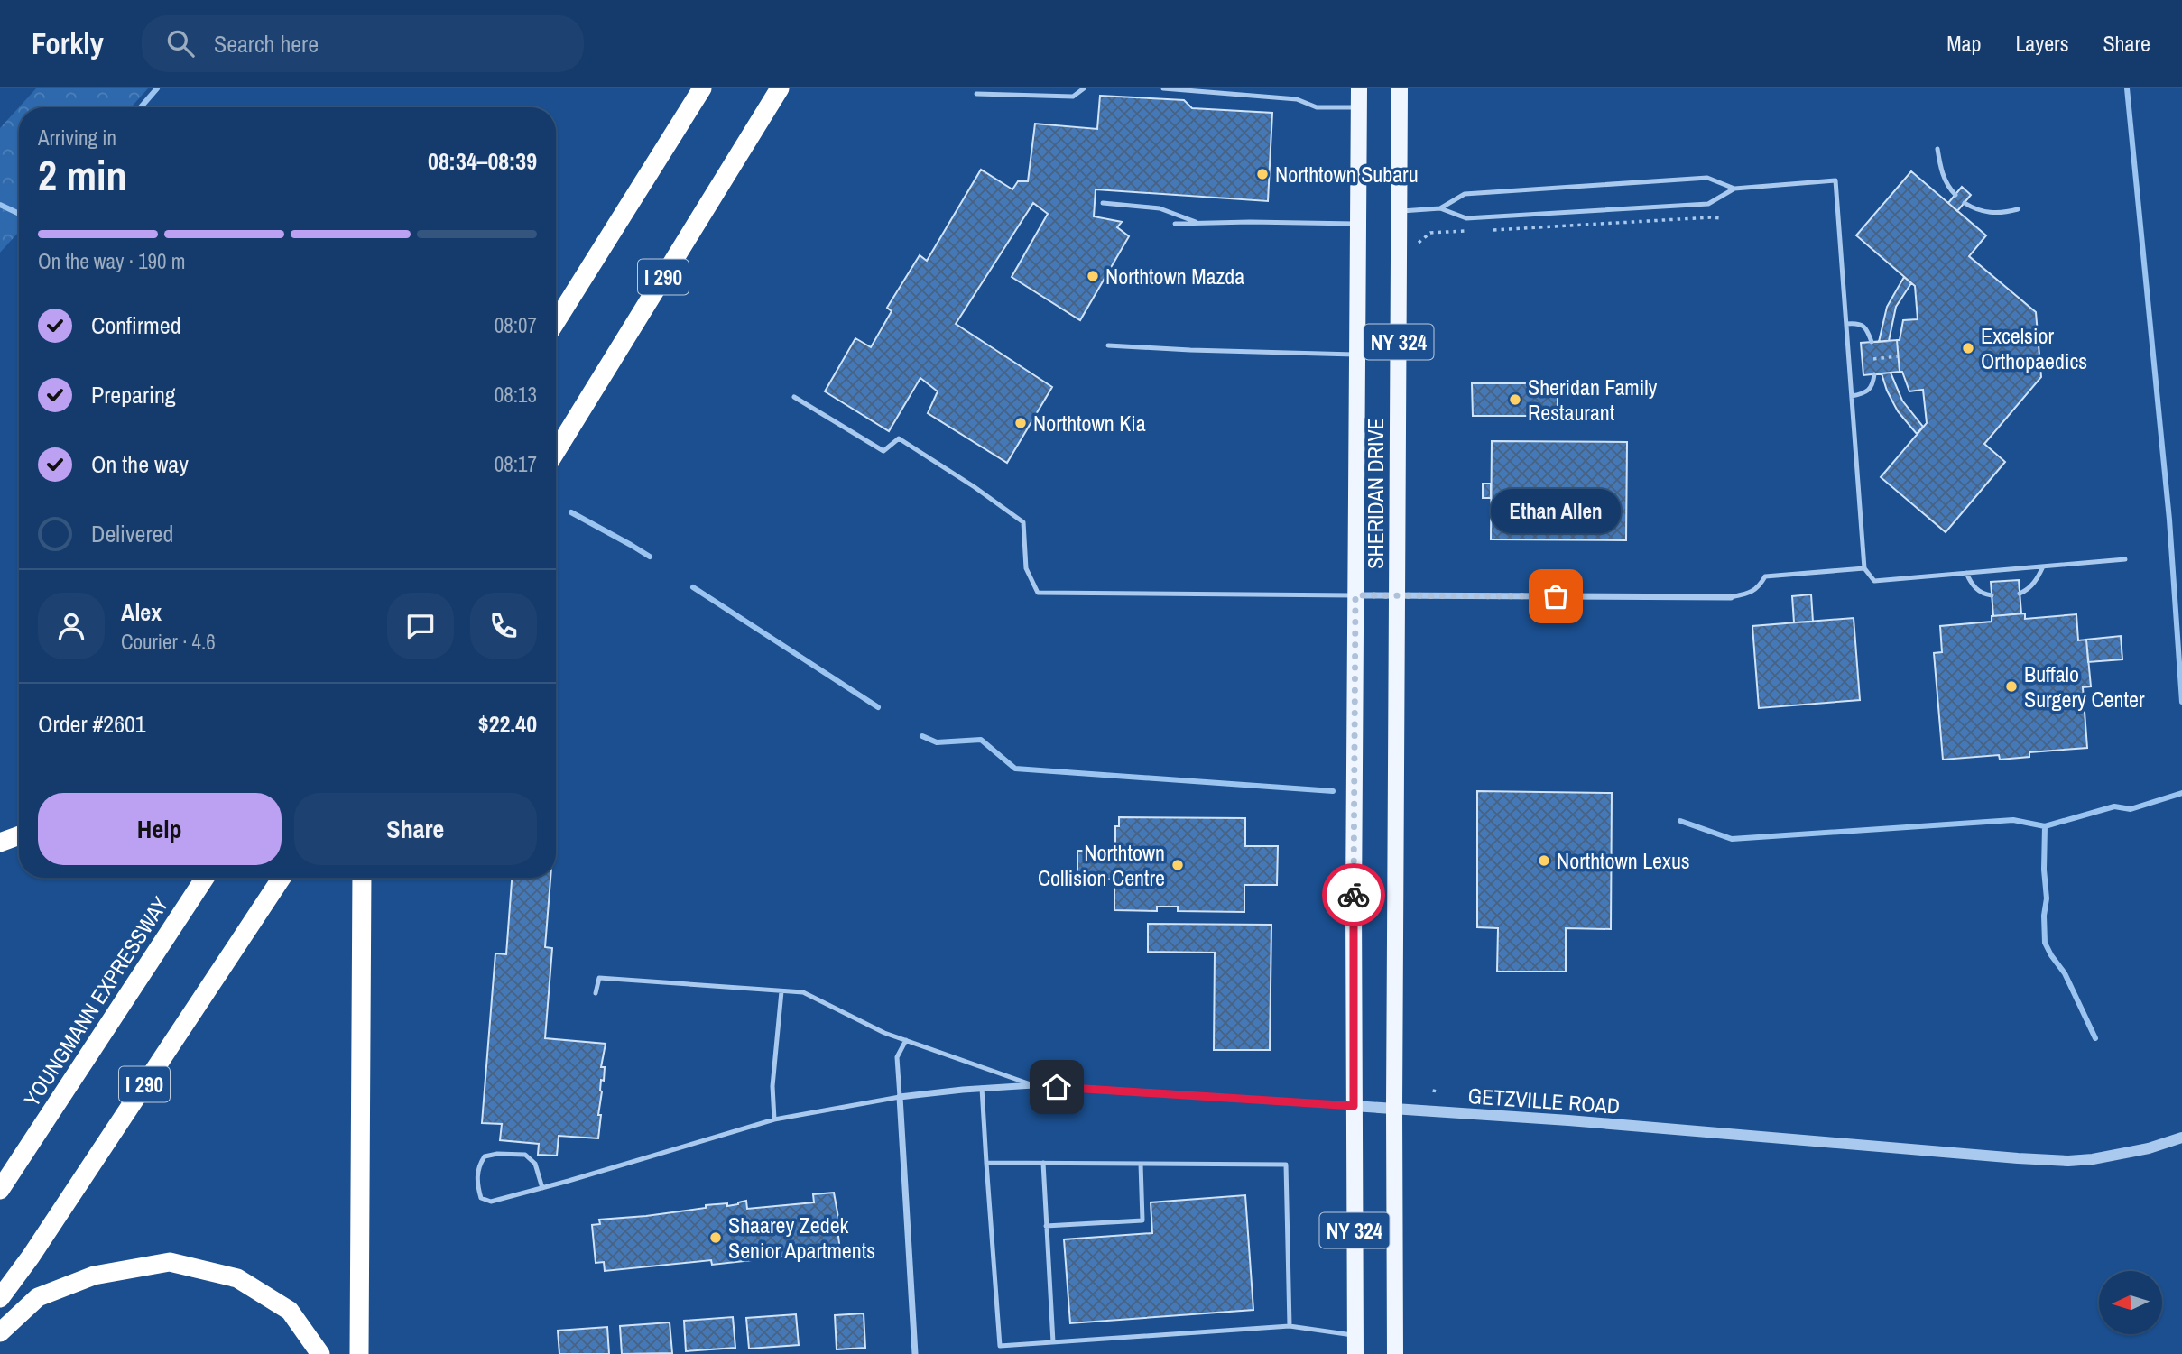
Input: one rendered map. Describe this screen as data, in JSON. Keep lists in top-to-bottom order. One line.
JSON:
{"streets":{"highway":["I 290","YOUNGMANN EXPRESSWAY"],"main road":["NY 324","SHERIDAN DRIVE"],"street":["GETZVILLE ROAD"]},"crossings":[["SHERIDAN DRIVE","GETZVILLE ROAD"]],"places":["Northtown Subaru","Northtown Mazda","Excelsior Orthopaedics","Sheridan Family Restaurant","Northtown Kia","Ethan Allen","Buffalo Surgery Center","Northtown Lexus","Northtown Collision Centre","Shaarey Zedek Senior Apartments"],"north":"left","page":{"header":"Forkly","search":"Search here","nav":["Map","Layers","Share"],"heading":["2 min","Arriving in","08:34–08:39"],"panel":["Alex","Courier · 4.6","Order #2601","$22.40"],"bar":"On the way · 190 m","list":[["Confirmed","08:07"],["Preparing","08:13"],["On the way","08:17"],"Delivered"],"bubble":"Ethan Allen","buttons":["Help","Share"]}}
